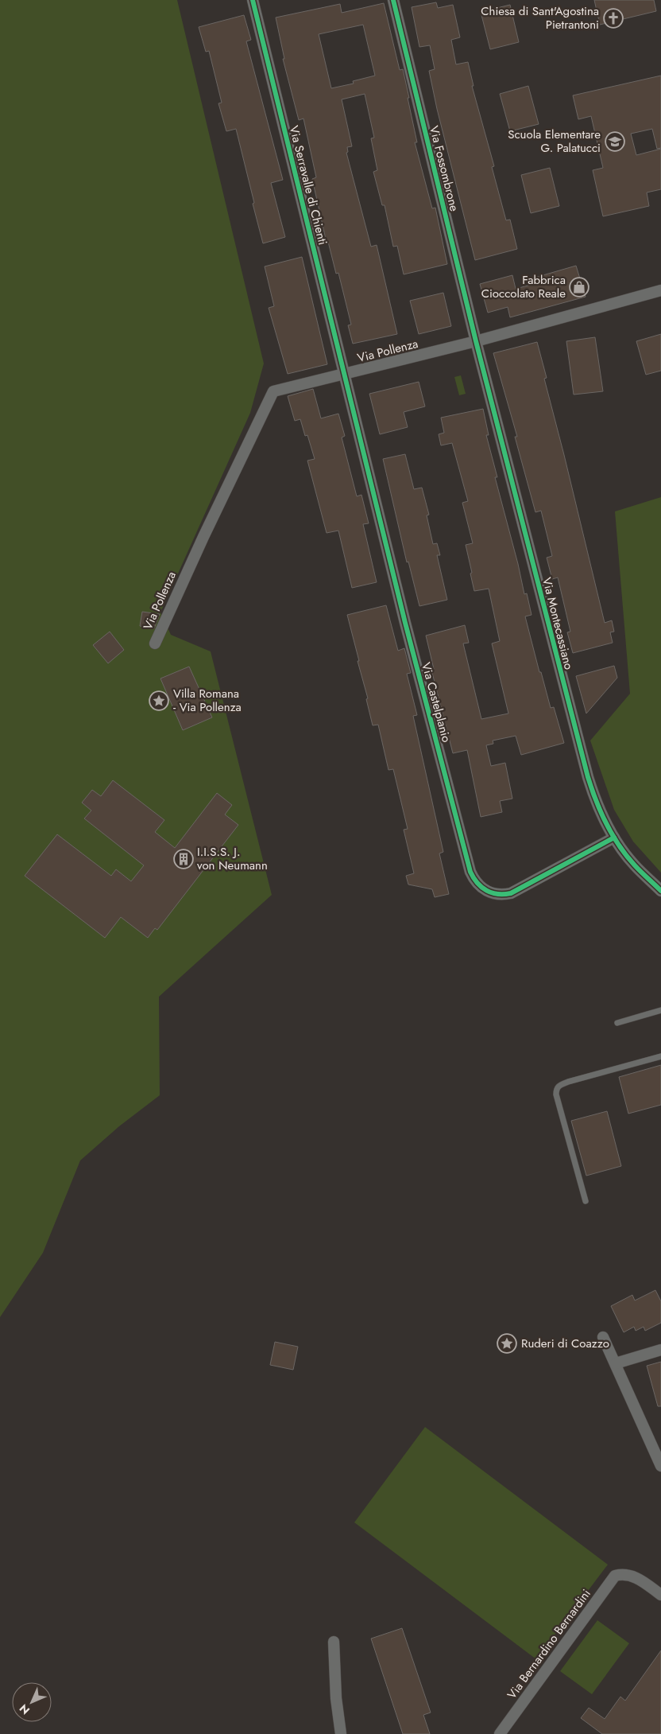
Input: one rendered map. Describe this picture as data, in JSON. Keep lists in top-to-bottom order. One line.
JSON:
{"streets":{"street":["Via Fossombrone","Via Serravalle di Chienti","Via Pollenza","Via Montecassiano","Via Castelplanio","Via Bernardino Bernardini"]},"crossings":[["Via Fossombrone","Via Pollenza"],["Via Fossombrone","Via Montecassiano"],["Via Serravalle di Chienti","Via Pollenza"],["Via Serravalle di Chienti","Via Castelplanio"],["Via Pollenza","Via Montecassiano"],["Via Pollenza","Via Castelplanio"],["Via Montecassiano","Via Castelplanio"]],"places":{"church":["Chiesa di Sant'Agostina Pietrantoni"],"school or university":["Scuola Elementare G. Palatucci"],"shop":["Fabbrica Cioccolato Reale"],"place":["Villa Romana - Via Pollenza","Ruderi di Coazzo"],"building":["I.I.S.S. J. von Neumann"]},"north":"bottom left"}
